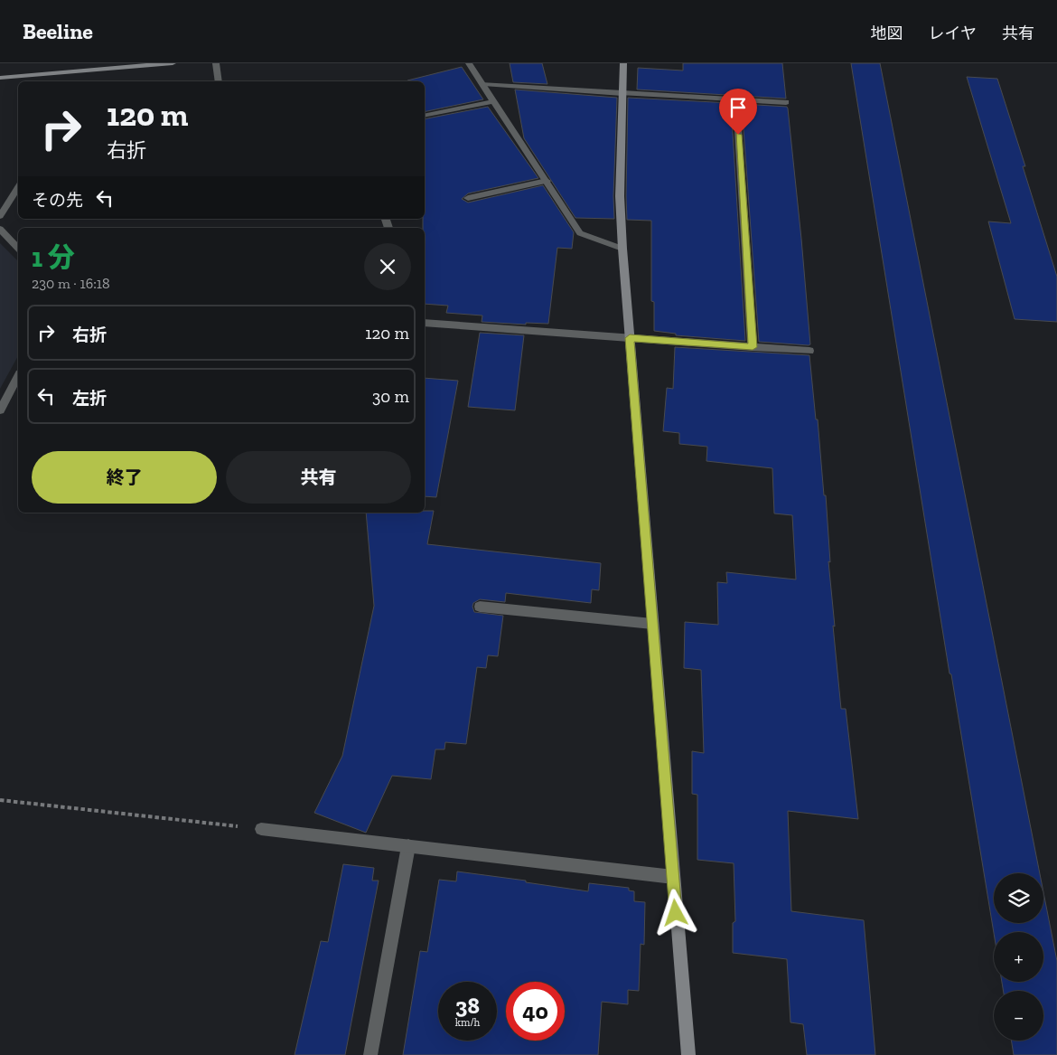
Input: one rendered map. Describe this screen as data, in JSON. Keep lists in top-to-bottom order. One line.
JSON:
{"page":{"header":"Beeline","nav":["地図","レイヤ","共有"],"turn":["120 m","右折"],"then":"その先","heading":["1 分","230 m · 16:18"],"list":[{"name":"右折","value":"120 m"},{"name":"左折","value":"30 m"}],"buttons":["終了","共有"],"map_buttons":["+","−"],"speed":"38 km/h","limit":"40"}}
